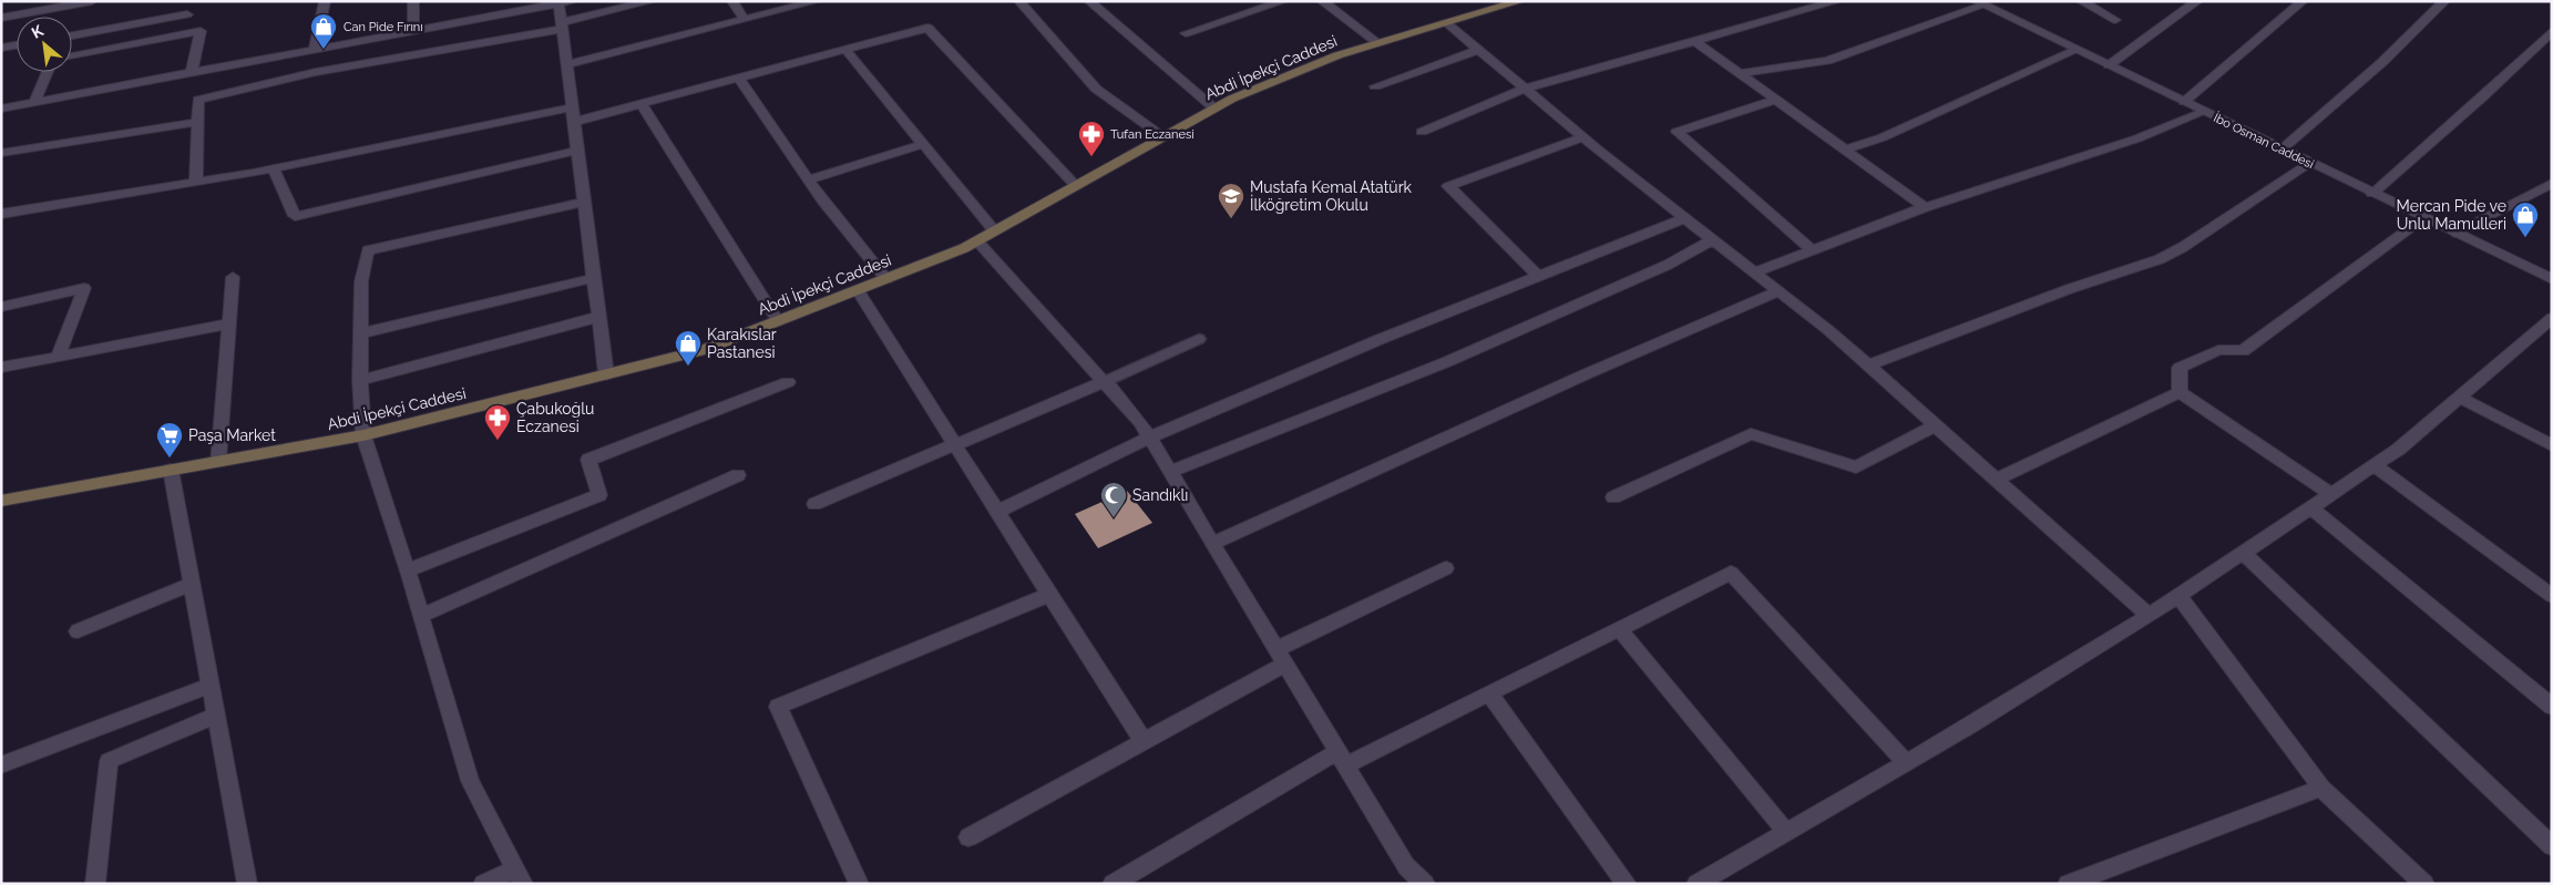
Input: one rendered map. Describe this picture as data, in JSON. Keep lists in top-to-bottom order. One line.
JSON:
{"streets":{"main road":["Abdi İpekçi Caddesi"],"street":["İbo Osman Caddesi"]},"places":{"shop":["Can Pide Fırını","Mercan Pide ve Unlu Mamulleri","Karakıslar Pastanesi"],"pharmacy":["Tufan Eczanesi","Çabukoğlu Eczanesi"],"school or university":["Mustafa Kemal Atatürk İlköğretim Okulu"],"supermarket":["Paşa Market"],"mosque":["Sandıklı"]},"north":"top left"}
